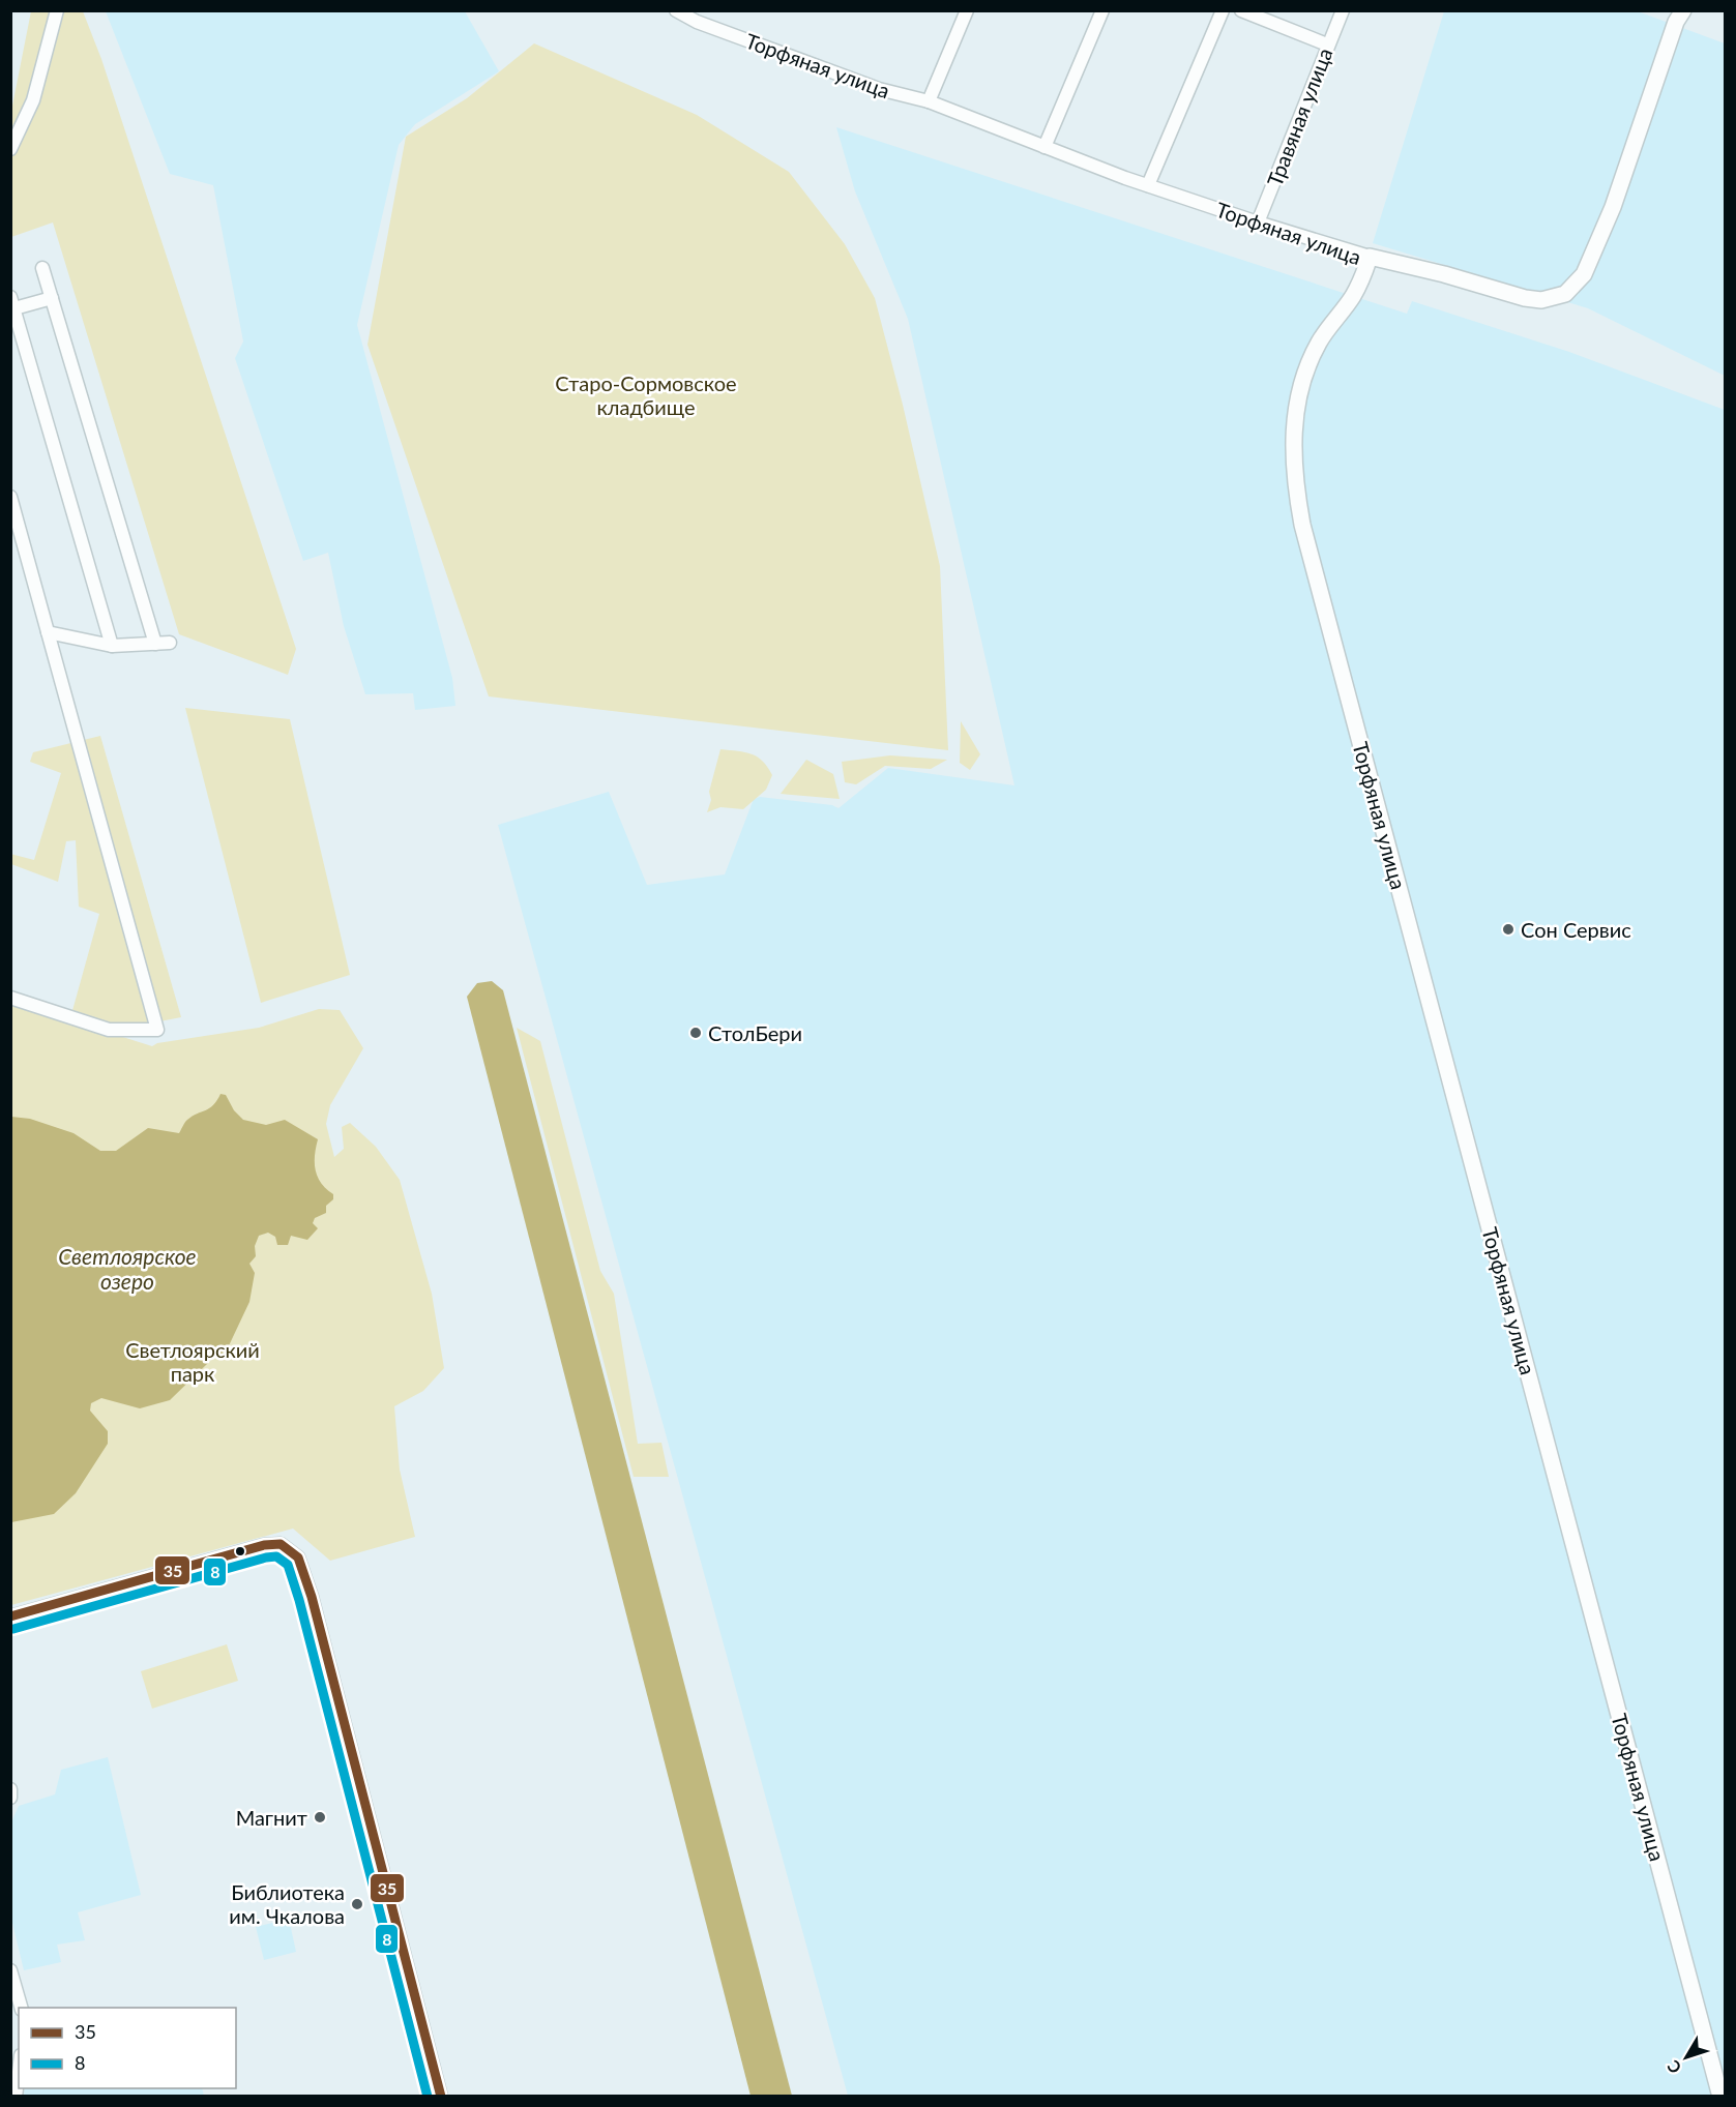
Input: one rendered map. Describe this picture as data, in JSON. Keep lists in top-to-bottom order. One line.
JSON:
{"streets":{"street":["Торфяная улица","Травяная улица"]},"crossings":[["Торфяная улица","Травяная улица"]],"water":["Светлоярское озеро"],"parks":["Старо-Сормовское кладбище","Светлоярский парк"],"places":["Сон Сервис","СтолБери","Магнит","Библиотека им. Чкалова"],"lines":["transit line 35","transit line 8"],"legend":["35","8"],"north":"bottom left"}
